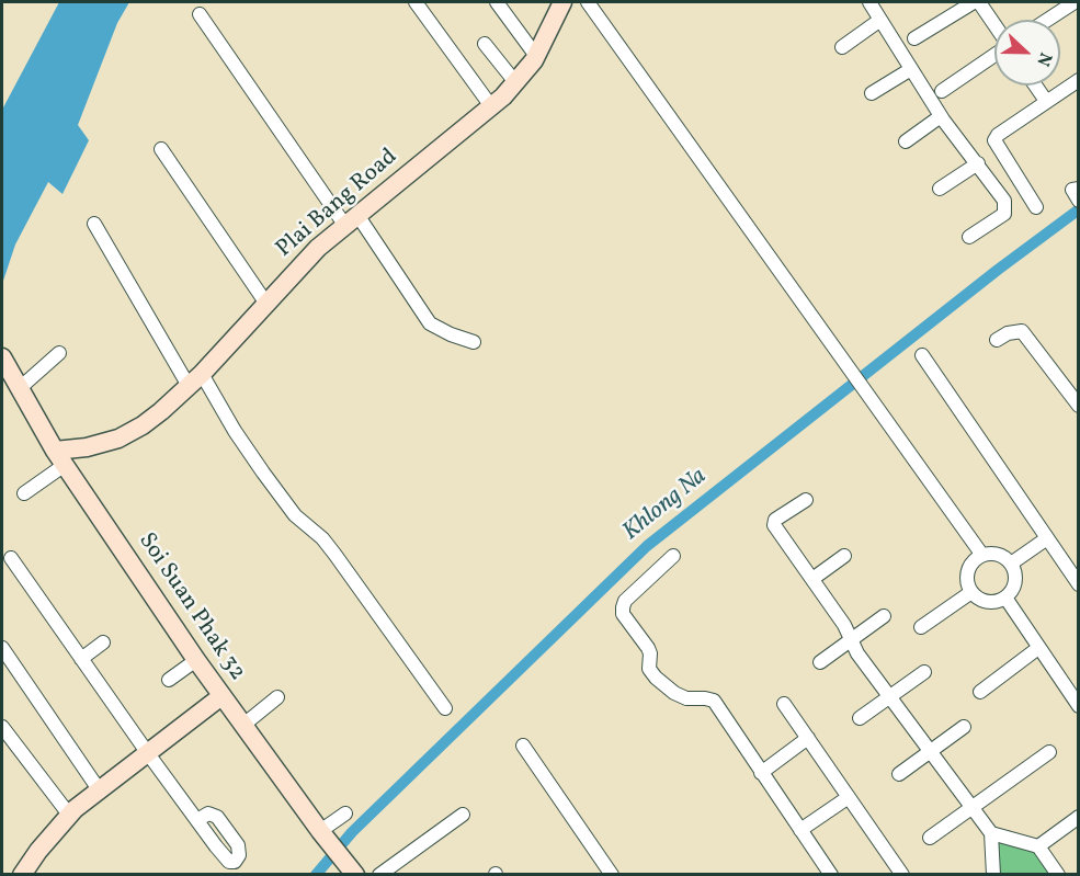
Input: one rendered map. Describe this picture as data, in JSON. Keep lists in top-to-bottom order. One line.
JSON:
{"streets":{"street":["Plai Bang Road","Soi Suan Phak 32"]},"crossings":[["Plai Bang Road","Soi Suan Phak 32"]],"water":["Khlong Na"],"north":"right"}
